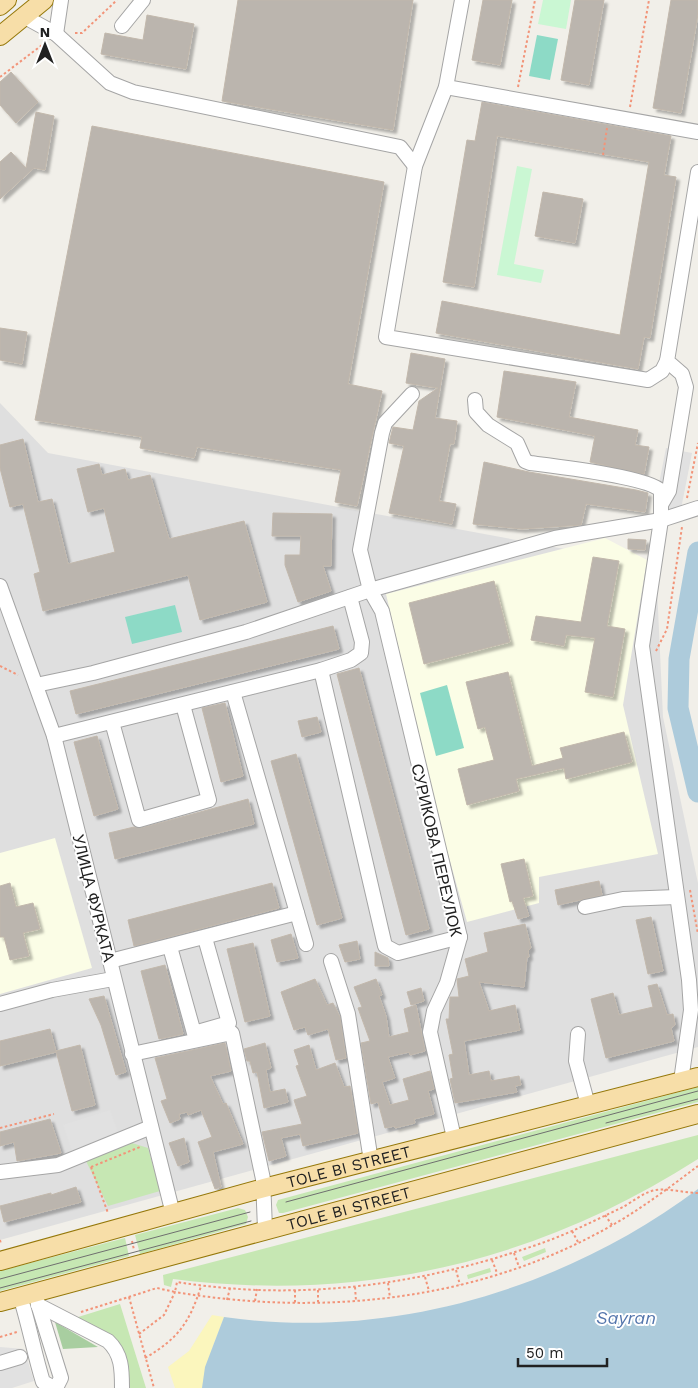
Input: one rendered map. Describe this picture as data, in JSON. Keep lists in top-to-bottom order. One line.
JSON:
{"streets":{"main road":["TOLE BI STREET"],"street":["СУРИКОВА ПЕРЕУЛОК","УЛИЦА ФУРКАТА"]},"crossings":[["СУРИКОВА ПЕРЕУЛОК","TOLE BI STREET"],["УЛИЦА ФУРКАТА","TOLE BI STREET"]],"water":["Sayran"],"scale_bar":"50 m","north":"top"}
